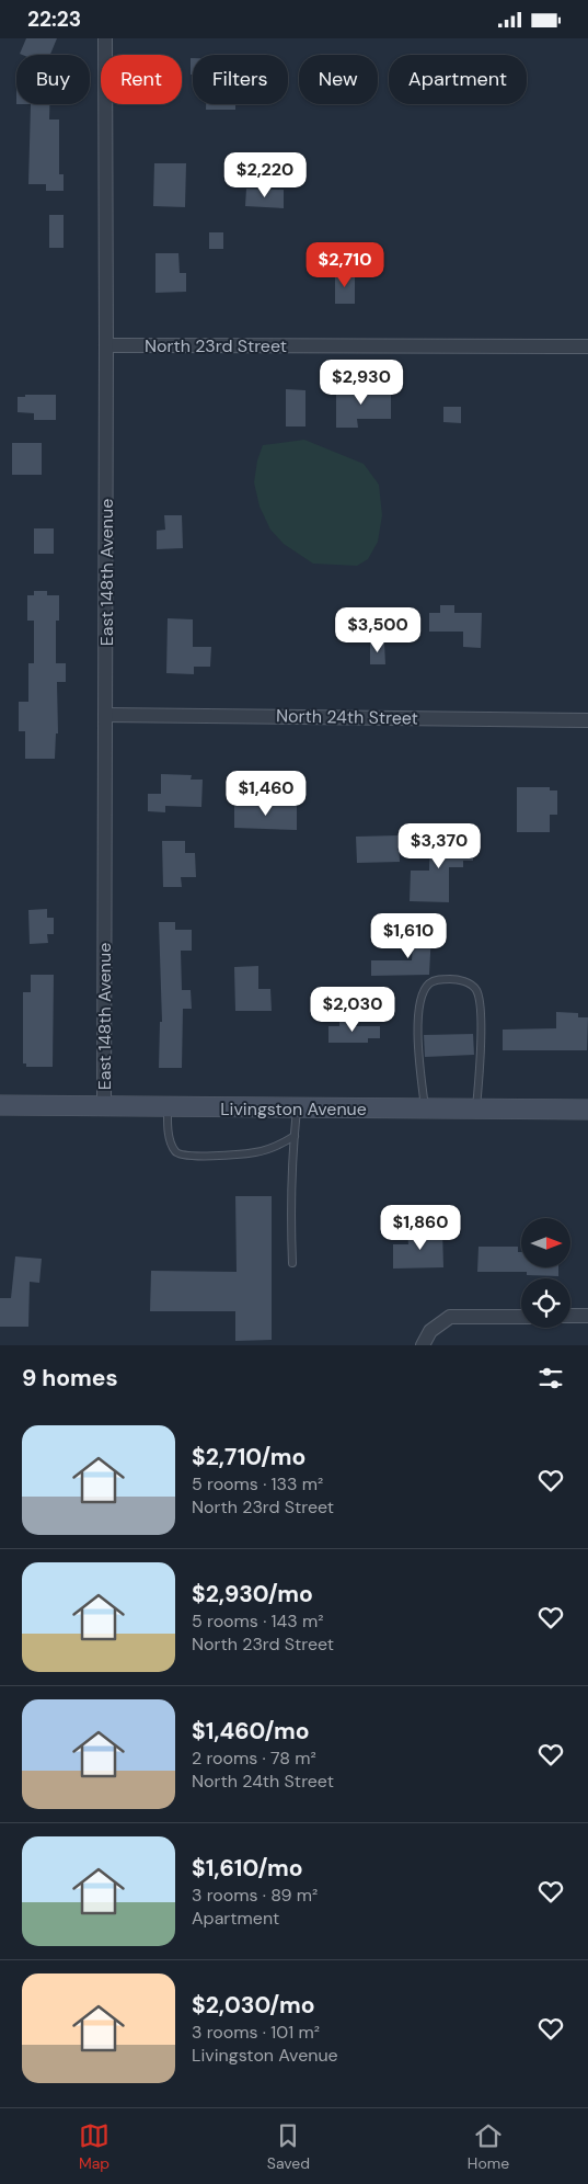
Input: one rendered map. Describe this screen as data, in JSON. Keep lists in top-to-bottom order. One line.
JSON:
{"streets":{"street":["North 23rd Street","East 148th Avenue","North 24th Street","Livingston Avenue"]},"crossings":[["North 23rd Street","East 148th Avenue"],["East 148th Avenue","North 24th Street"],["East 148th Avenue","Livingston Avenue"]],"north":"right","page":{"status":"22:23","chip":["Buy","Rent","Filters","New","Apartment"],"price":["$2,220","$2,710","$2,930","$3,500","$1,460","$3,370","$1,610","$2,030","$1,860"],"heading":"9 homes","list":[{"name":"$2,710/mo","note":"5 rooms · 133 m² · North 23rd Street"},{"name":"$2,930/mo","note":"5 rooms · 143 m² · North 23rd Street"},{"name":"$1,460/mo","note":"2 rooms · 78 m² · North 24th Street"},{"name":"$1,610/mo","note":"3 rooms · 89 m² · Apartment"},{"name":"$2,030/mo","note":"3 rooms · 101 m² · Livingston Avenue"}],"tabs":["Map","Saved","Home"]}}
